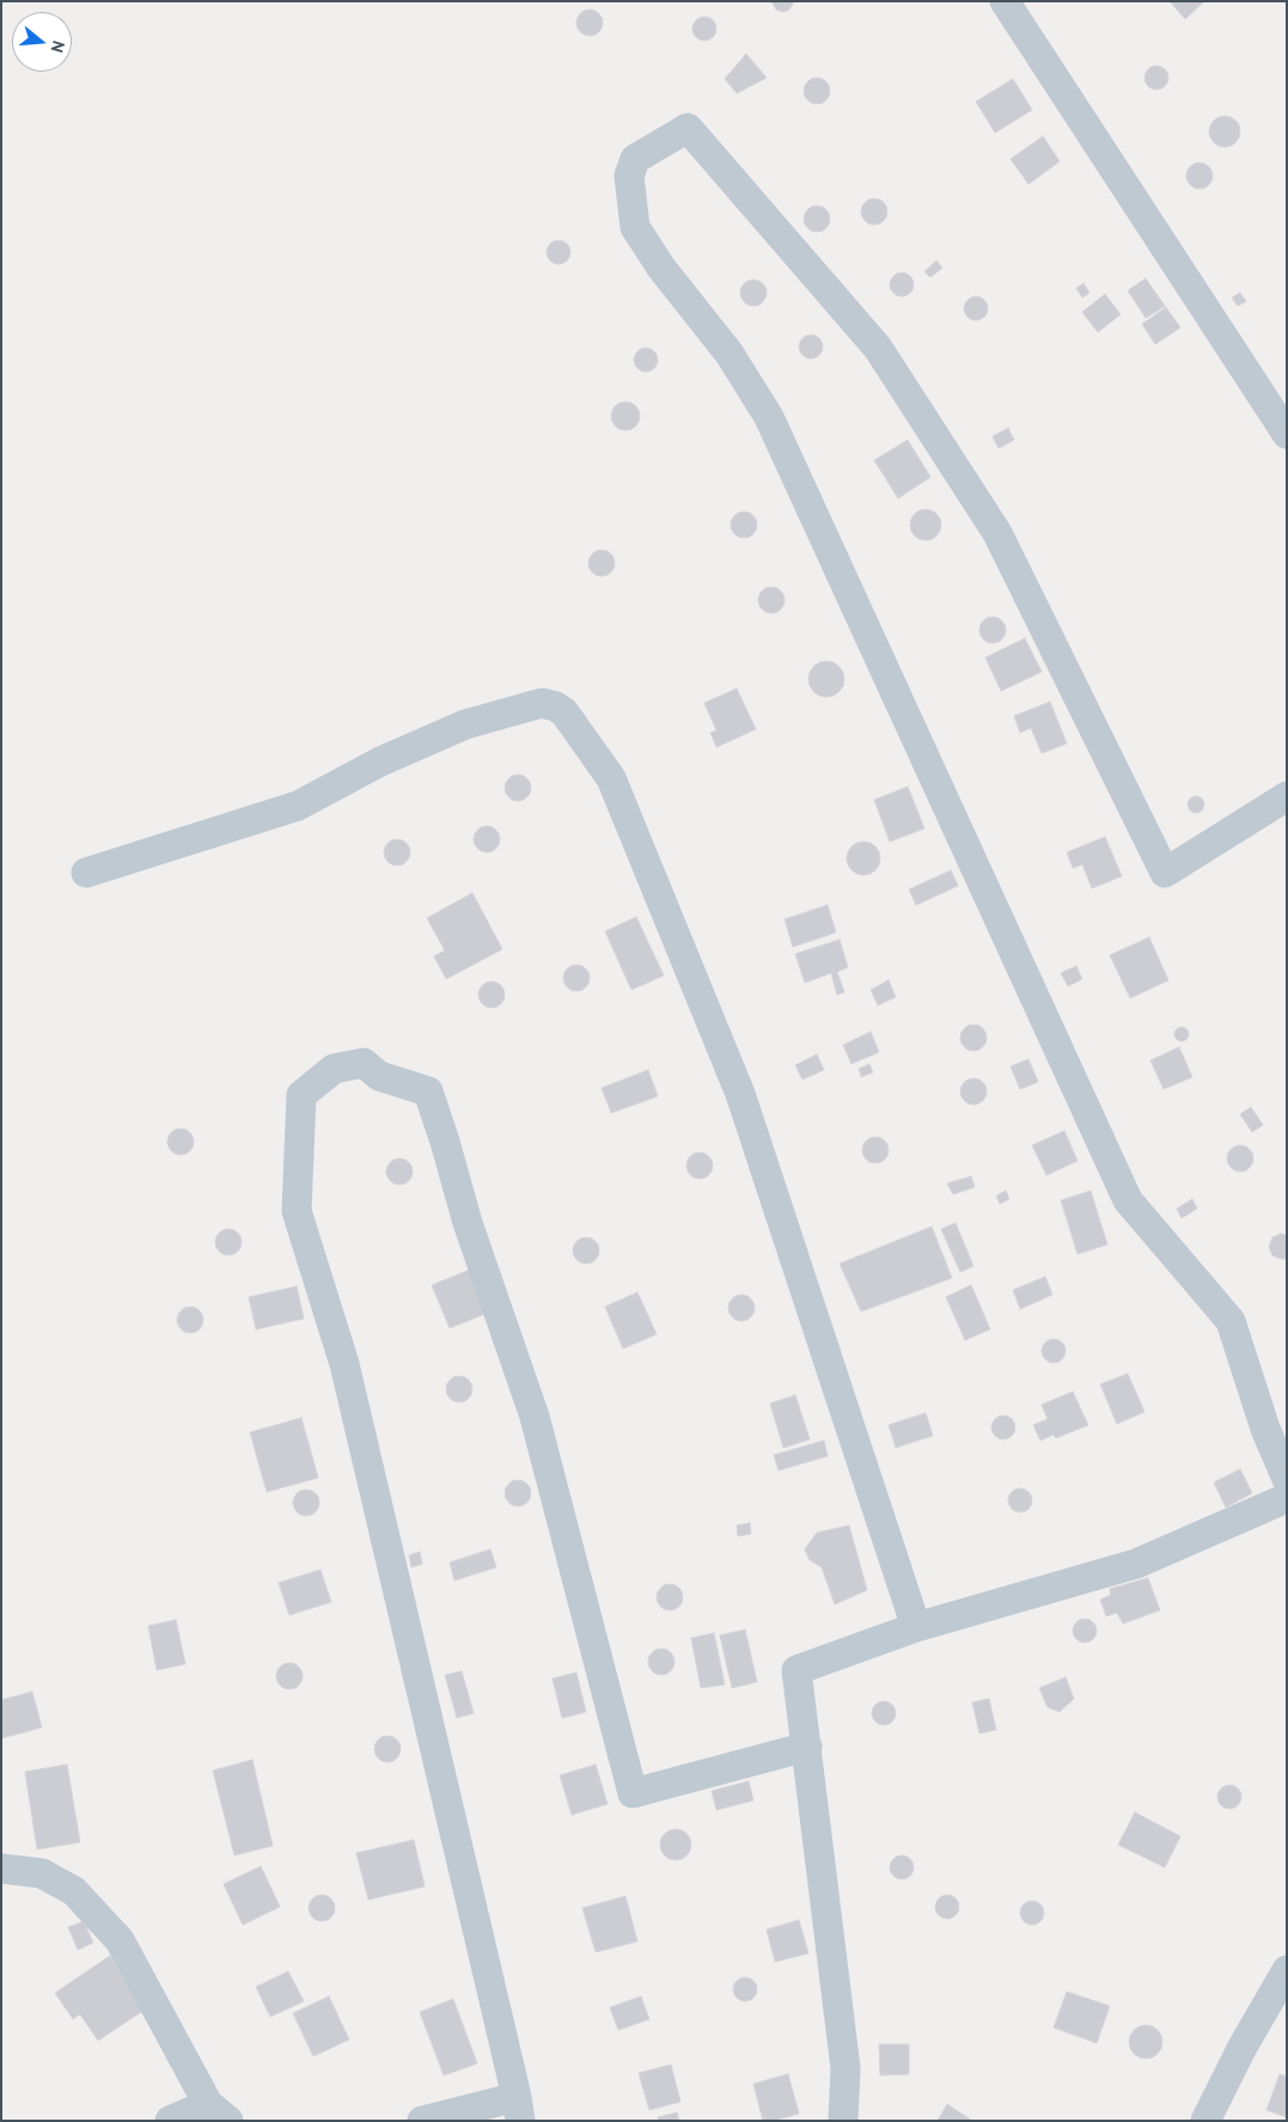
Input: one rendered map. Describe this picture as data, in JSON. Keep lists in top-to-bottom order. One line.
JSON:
{"north":"right"}
